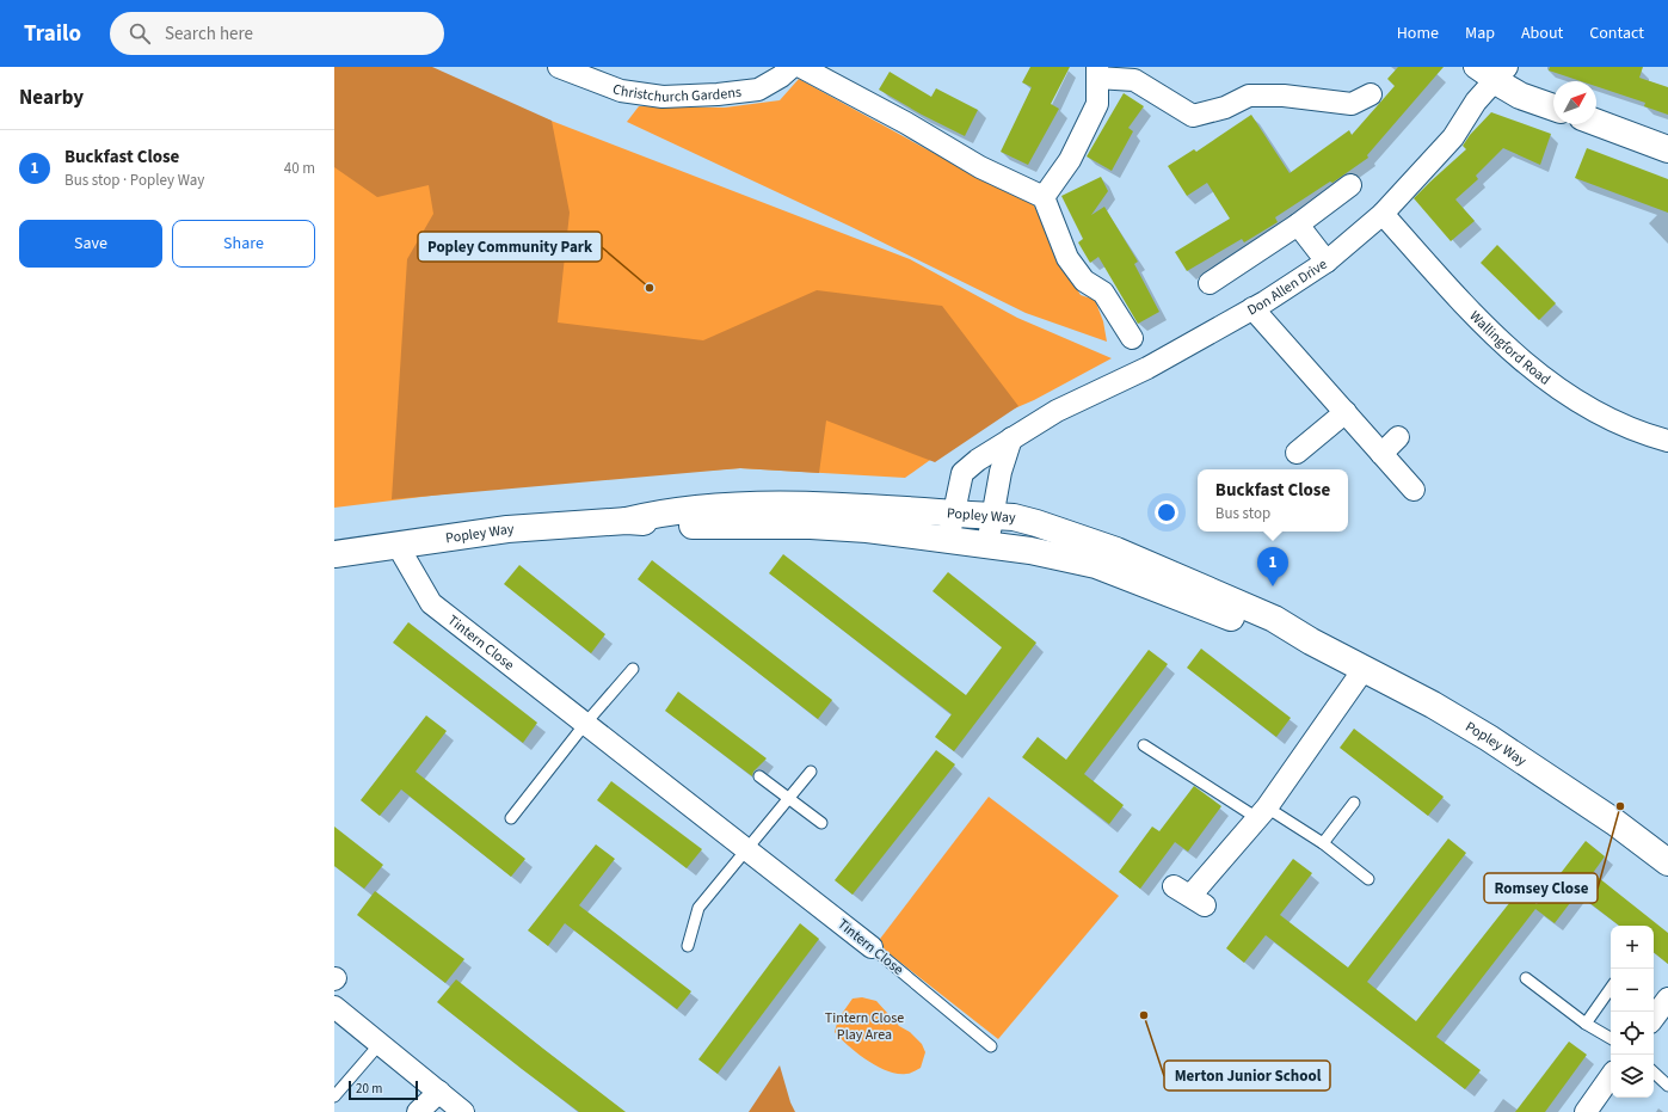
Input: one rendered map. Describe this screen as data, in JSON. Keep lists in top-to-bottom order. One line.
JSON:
{"streets":{"street":["Christchurch Gardens","Don Allen Drive","Wallingford Road","Popley Way","Tintern Close"]},"crossings":[["Don Allen Drive","Wallingford Road"],["Don Allen Drive","Popley Way"],["Popley Way","Tintern Close"]],"parks":["Tintern Close Play Area"],"places":["Popley Community Park","Romsey Close","Merton Junior School"],"scale_bar":"20 m","north":"top right","page":{"header":"Trailo","search":"Search here","nav":["Home","Map","About","Contact"],"heading":"Nearby","list":[{"mark":"1","name":"Buckfast Close","note":"Bus stop · Popley Way","value":"40 m"}],"buttons":["Save","Share"],"popup":["Buckfast Close","Bus stop"],"pins":"1","map_buttons":["+","−"],"scale":"20 m"}}
